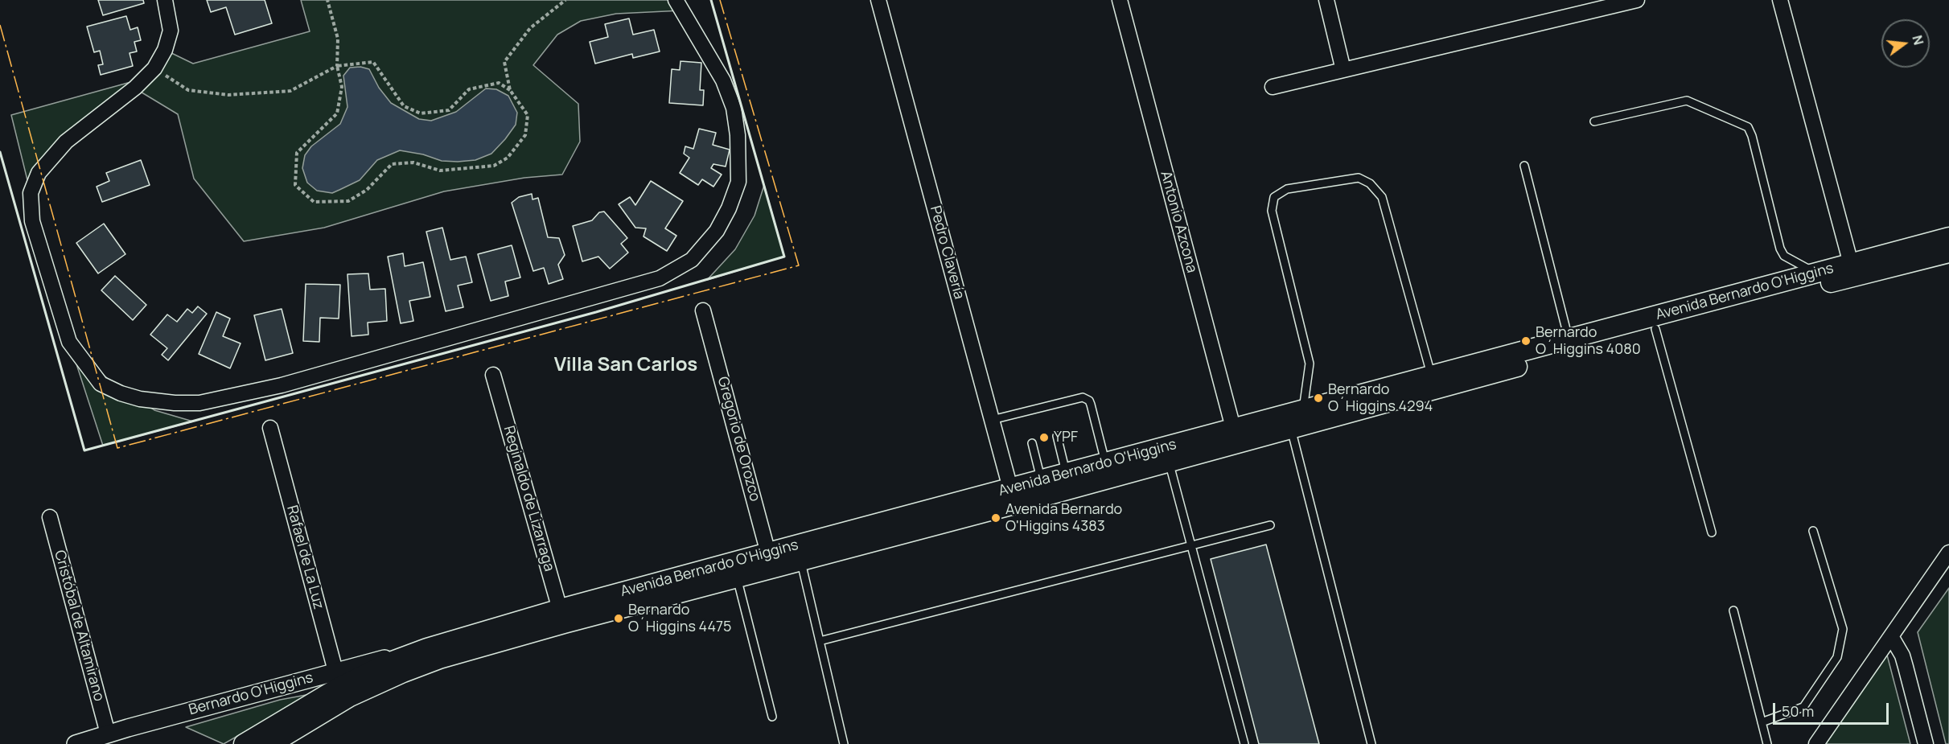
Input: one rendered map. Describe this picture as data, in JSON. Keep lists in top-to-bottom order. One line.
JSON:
{"streets":{"main road":["Avenida Bernardo O'Higgins"],"street":["Antonio Azcona","Pedro Clavería","Gregorio de Orozco","Reginaldo de Lizarraga","Rafael de La Luz","Cristóbal de Altamirano","Bernardo O'Higgins"]},"crossings":[["Antonio Azcona","Avenida Bernardo O'Higgins"],["Pedro Clavería","Avenida Bernardo O'Higgins"],["Avenida Bernardo O'Higgins","Gregorio de Orozco"],["Avenida Bernardo O'Higgins","Reginaldo de Lizarraga"],["Avenida Bernardo O'Higgins","Rafael de La Luz"],["Avenida Bernardo O'Higgins","Bernardo O'Higgins"],["Rafael de La Luz","Bernardo O'Higgins"],["Cristóbal de Altamirano","Bernardo O'Higgins"]],"districts":["Villa San Carlos"],"places":["Bernardo O´Higgins 4080","Bernardo O´Higgins 4294","YPF","Avenida Bernardo O'Higgins 4383","Bernardo O´Higgins 4475"],"scale_bar":"50 m","north":"right"}
